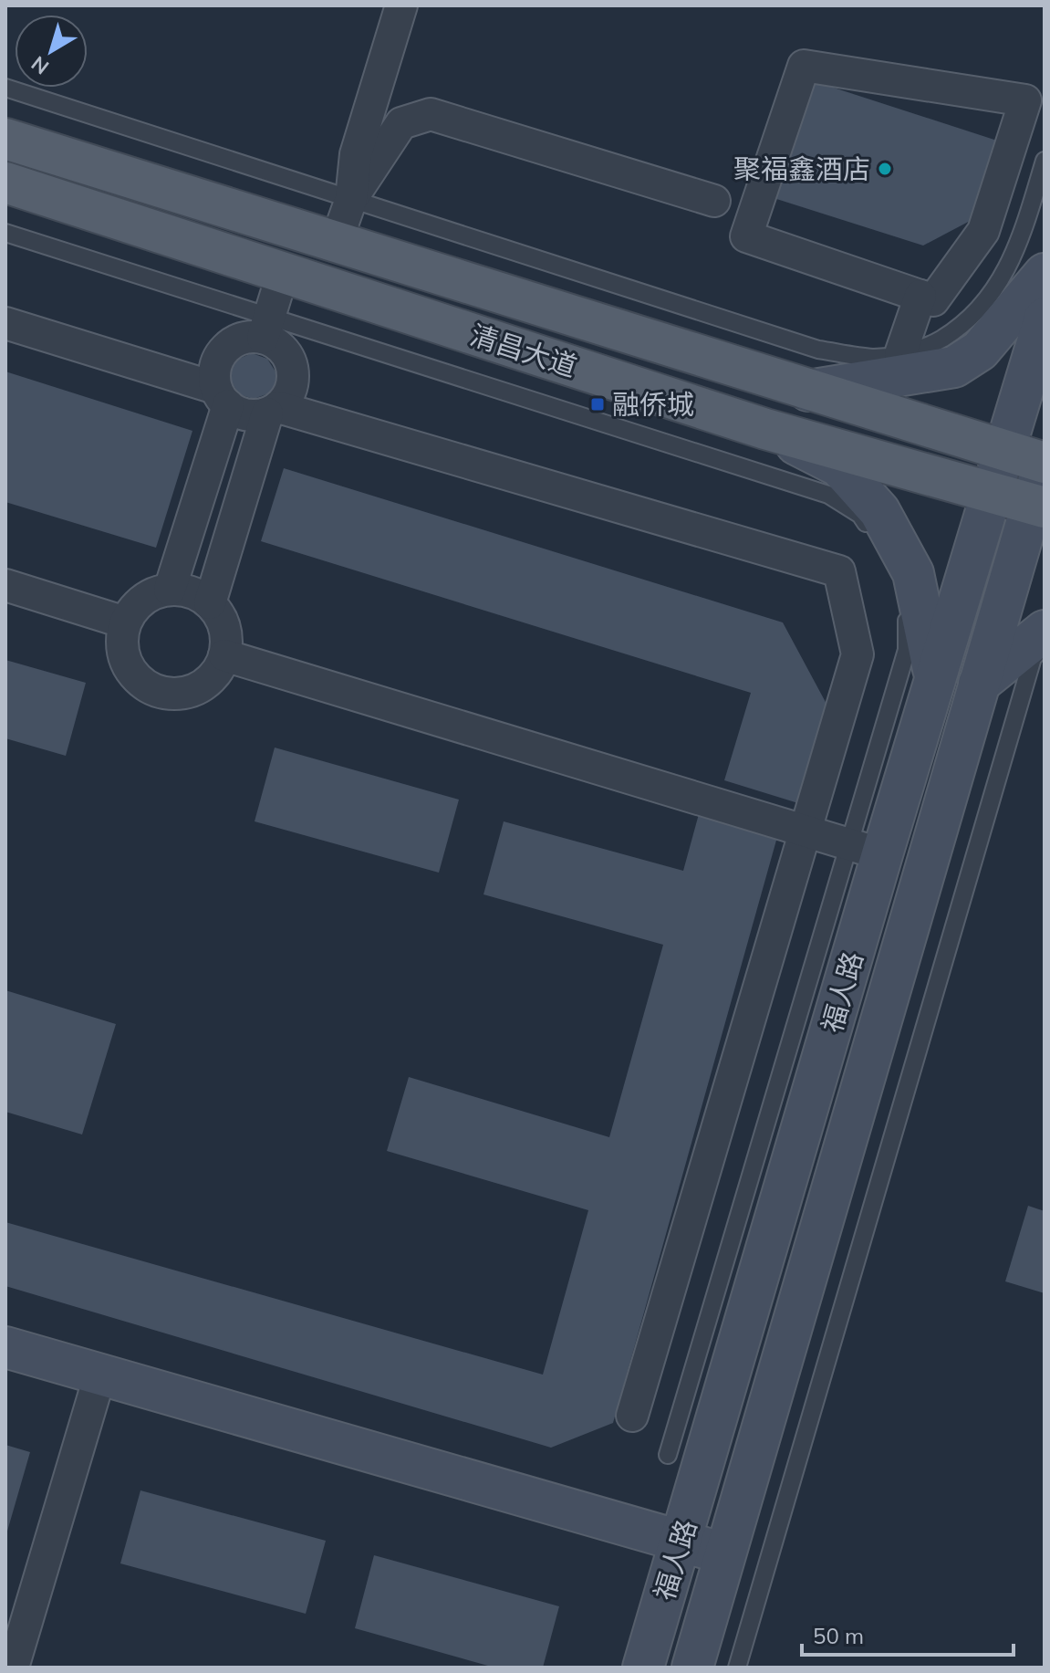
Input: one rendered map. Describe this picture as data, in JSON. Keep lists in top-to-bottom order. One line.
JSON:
{"streets":{"main road":["清昌大道","福人路"]},"crossings":[["清昌大道","福人路"]],"places":{"other":["聚福鑫酒店"],"transit":["融侨城"]},"scale_bar":"50 m","north":"bottom left"}
